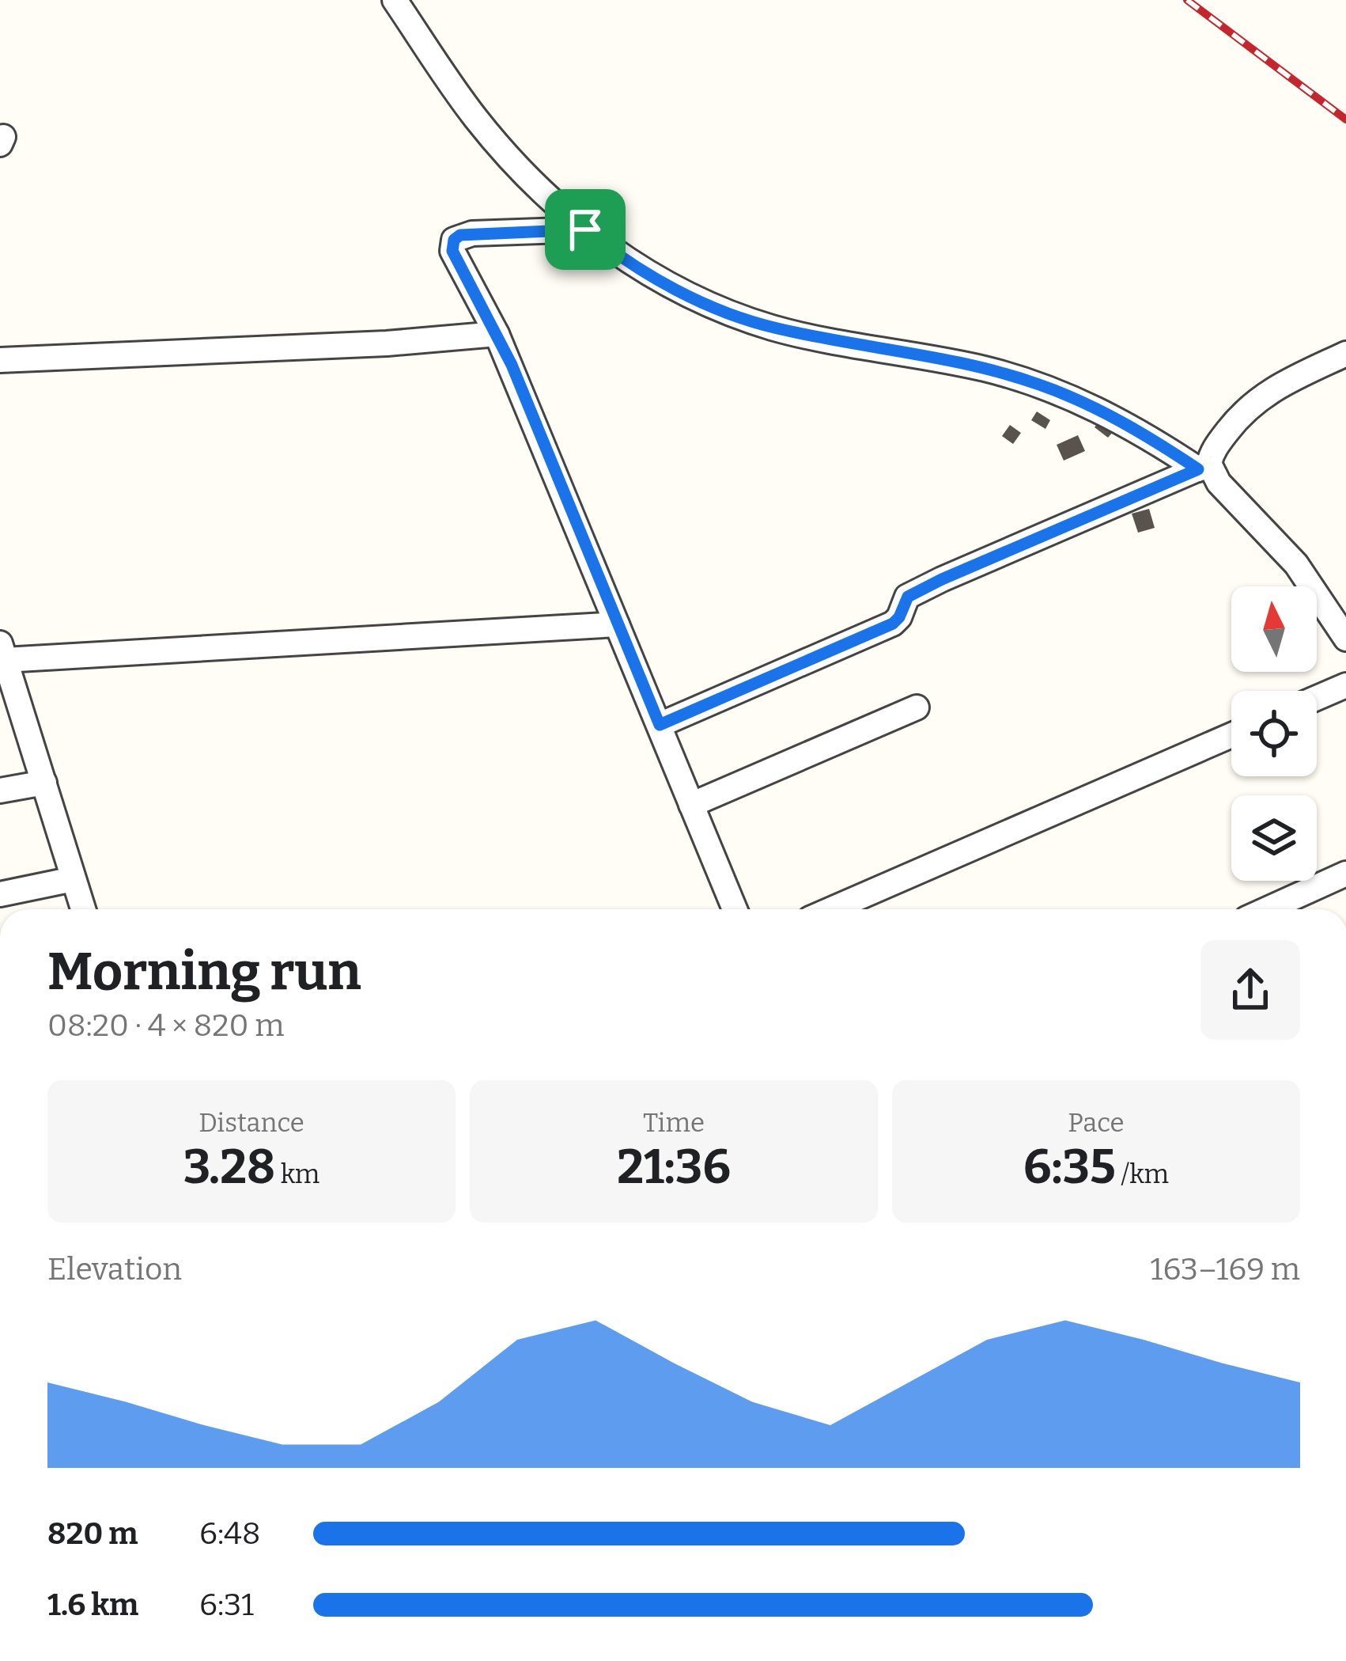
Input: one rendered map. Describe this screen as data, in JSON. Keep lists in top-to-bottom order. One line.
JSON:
{"north":"top","page":{"heading":["Morning run","08:20 · 4 × 820 m"],"stats":[["Distance","3.28 km"],["Time","21:36"],["Pace","6:35 /km"]],"chart":["Elevation","163–169 m"],"list":[{"name":"820 m","note":"6:48"},{"name":"1.6 km","note":"6:31"}]}}
